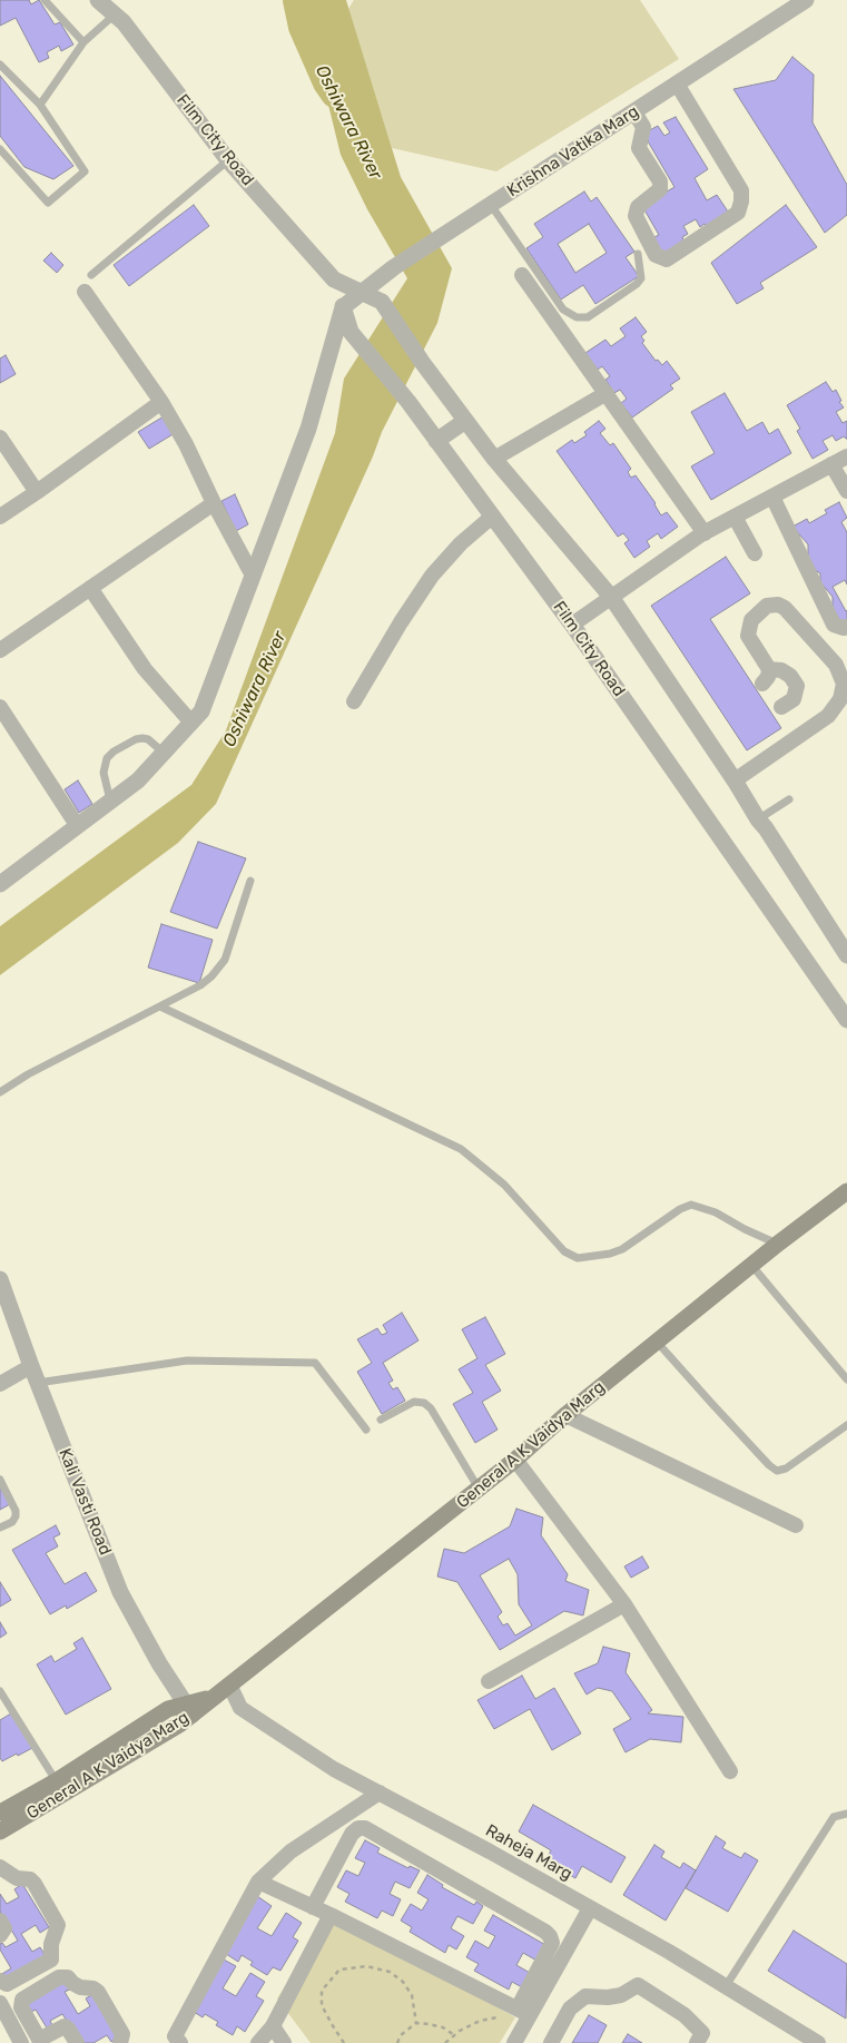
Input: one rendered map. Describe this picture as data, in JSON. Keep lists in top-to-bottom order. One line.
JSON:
{"streets":{"main road":["General A K Vaidya Marg"],"street":["Film City Road","Krishna Vatika Marg","Kali Vasti Road","Raheja Marg"]},"crossings":[["Film City Road","Krishna Vatika Marg"],["General A K Vaidya Marg","Kali Vasti Road"],["General A K Vaidya Marg","Raheja Marg"]],"water":["Oshiwara River"]}
